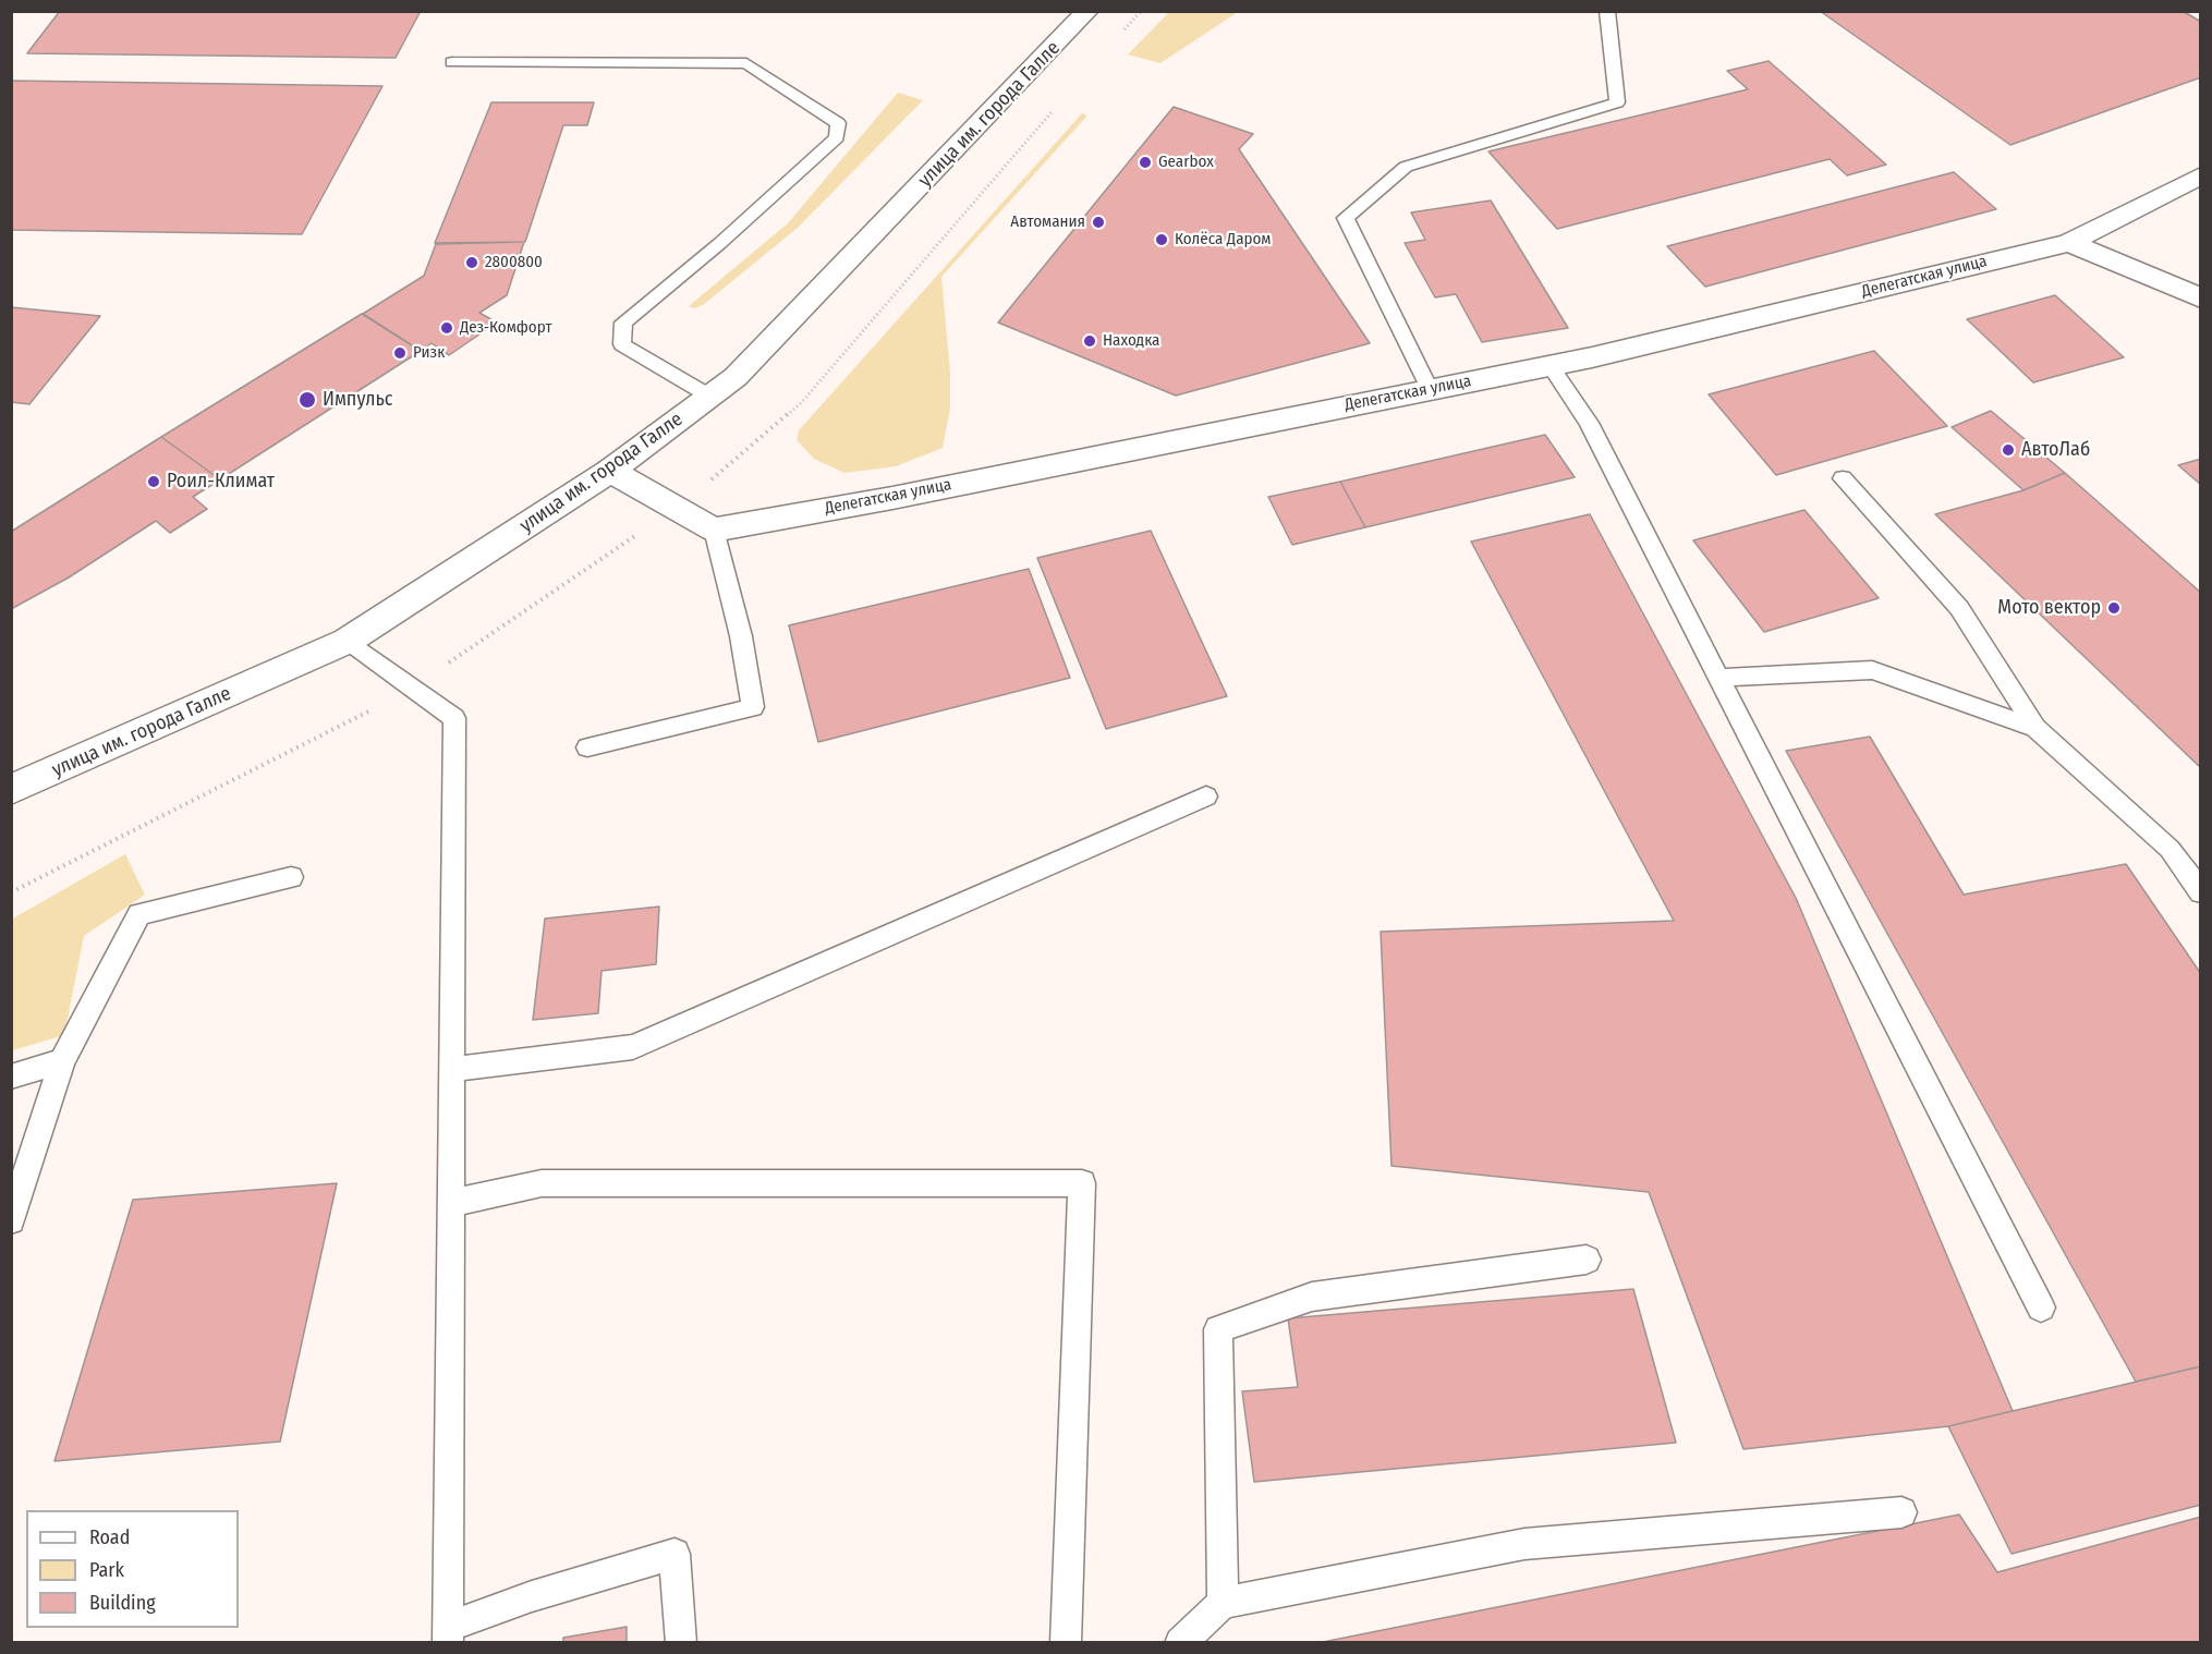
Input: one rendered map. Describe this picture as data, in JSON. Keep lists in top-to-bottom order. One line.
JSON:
{"streets":{"street":["улица им. города Галле","Делегатская улица"]},"places":["Gearbox","Автомания","Колёса Даром","2800800","Дез‑Комфорт","Находка","Ризк","Импульс","АвтоЛаб","Роил-Климат","Мото вектор"],"legend":["Road","Park","Building"]}
